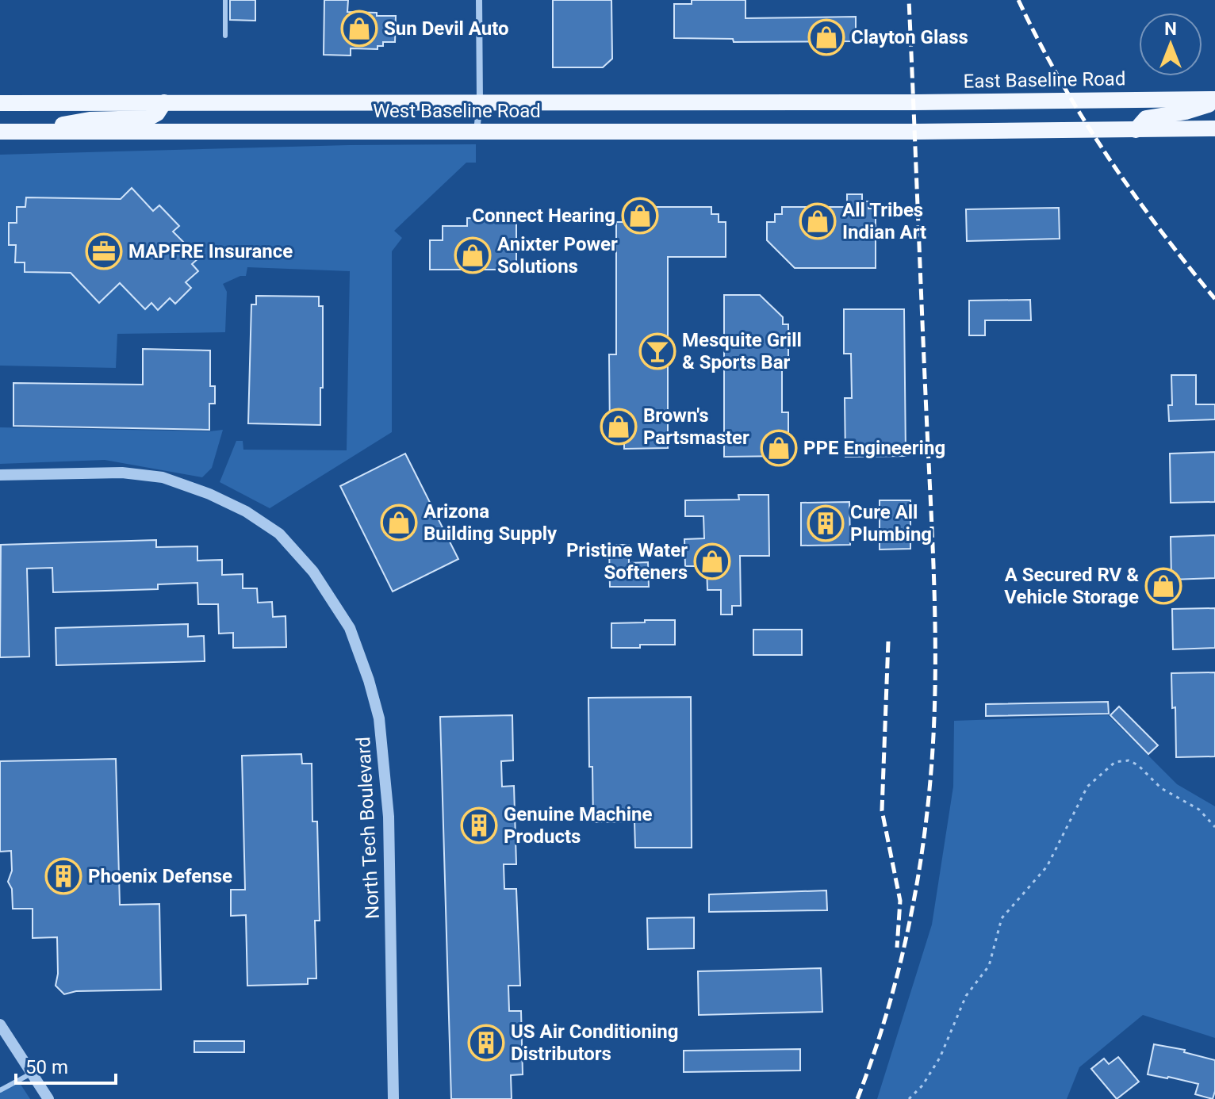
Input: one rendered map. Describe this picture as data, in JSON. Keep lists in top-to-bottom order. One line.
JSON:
{"streets":{"main road":["East Baseline Road","West Baseline Road"],"street":["North Tech Boulevard"]},"crossings":[["East Baseline Road","West Baseline Road"]],"places":{"shop":["Sun Devil Auto","Clayton Glass","Connect Hearing","All Tribes Indian Art","Anixter Power Solutions","Brown's Partsmaster","PPE Engineering","Arizona Building Supply","Pristine Water Softeners","A Secured RV & Vehicle Storage"],"office":["MAPFRE Insurance"],"bar":["Mesquite Grill & Sports Bar"],"building":["Cure All Plumbing","Genuine Machine Products","Phoenix Defense","US Air Conditioning Distributors"]},"scale_bar":"50 m","north":"top"}
